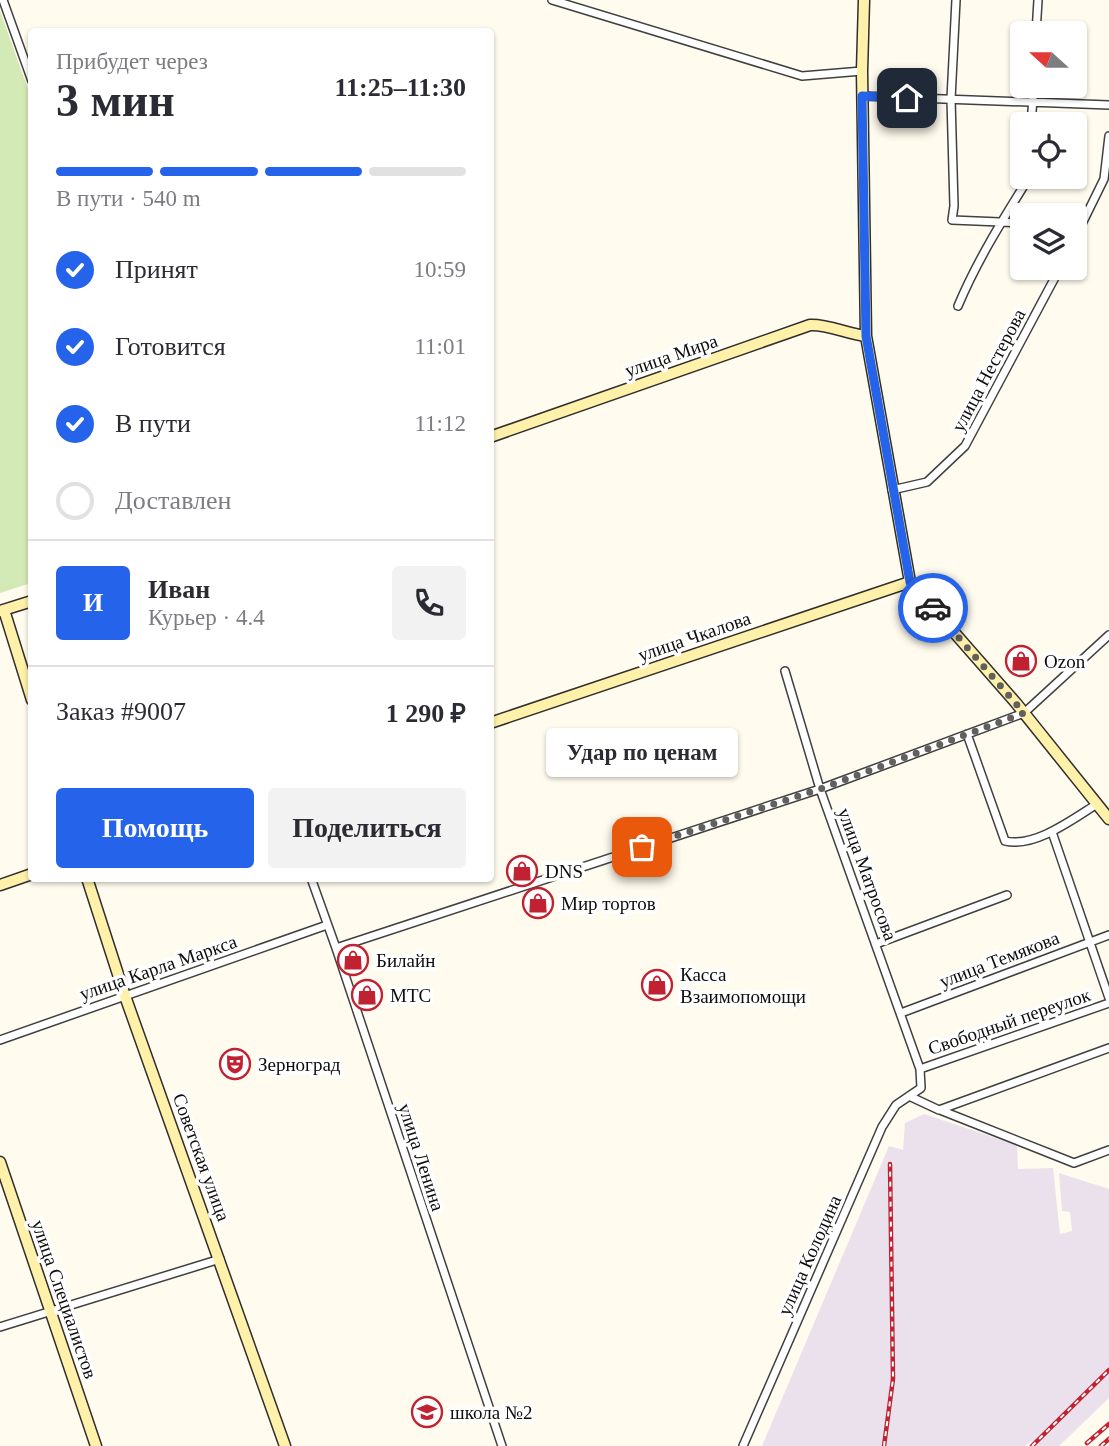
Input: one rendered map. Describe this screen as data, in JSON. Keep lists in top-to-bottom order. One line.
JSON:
{"streets":{"street":["улица Мира","улица Нестерова","улица Чкалова","улица Матросова","улица Темякова","улица Карла Маркса","Свободный переулок","Советская улица","улица Ленина","улица Колодина","улица Специалистов"]},"crossings":[["улица Матросова","улица Темякова"],["улица Матросова","Свободный переулок"],["улица Матросова","улица Колодина"],["улица Карла Маркса","Советская улица"],["улица Карла Маркса","улица Ленина"]],"places":{"shop":["Ozon","DNS","Мир тортов","Билайн","Касса Взаимопомощи","МТС"],"other":["Удар по ценам"],"theatre":["Зерноград"],"school or university":["школа №2"]},"north":"left","page":{"heading":["3 мин","Прибудет через","11:25–11:30"],"panel":["Иван","Курьер · 4.4","Заказ #9007","1 290 ₽"],"bar":"В пути · 540 m","list":[["Принят","10:59"],["Готовится","11:01"],["В пути","11:12"],"Доставлен"],"round":"И","bubble":"Удар по ценам","buttons":["Помощь","Поделиться"]}}
